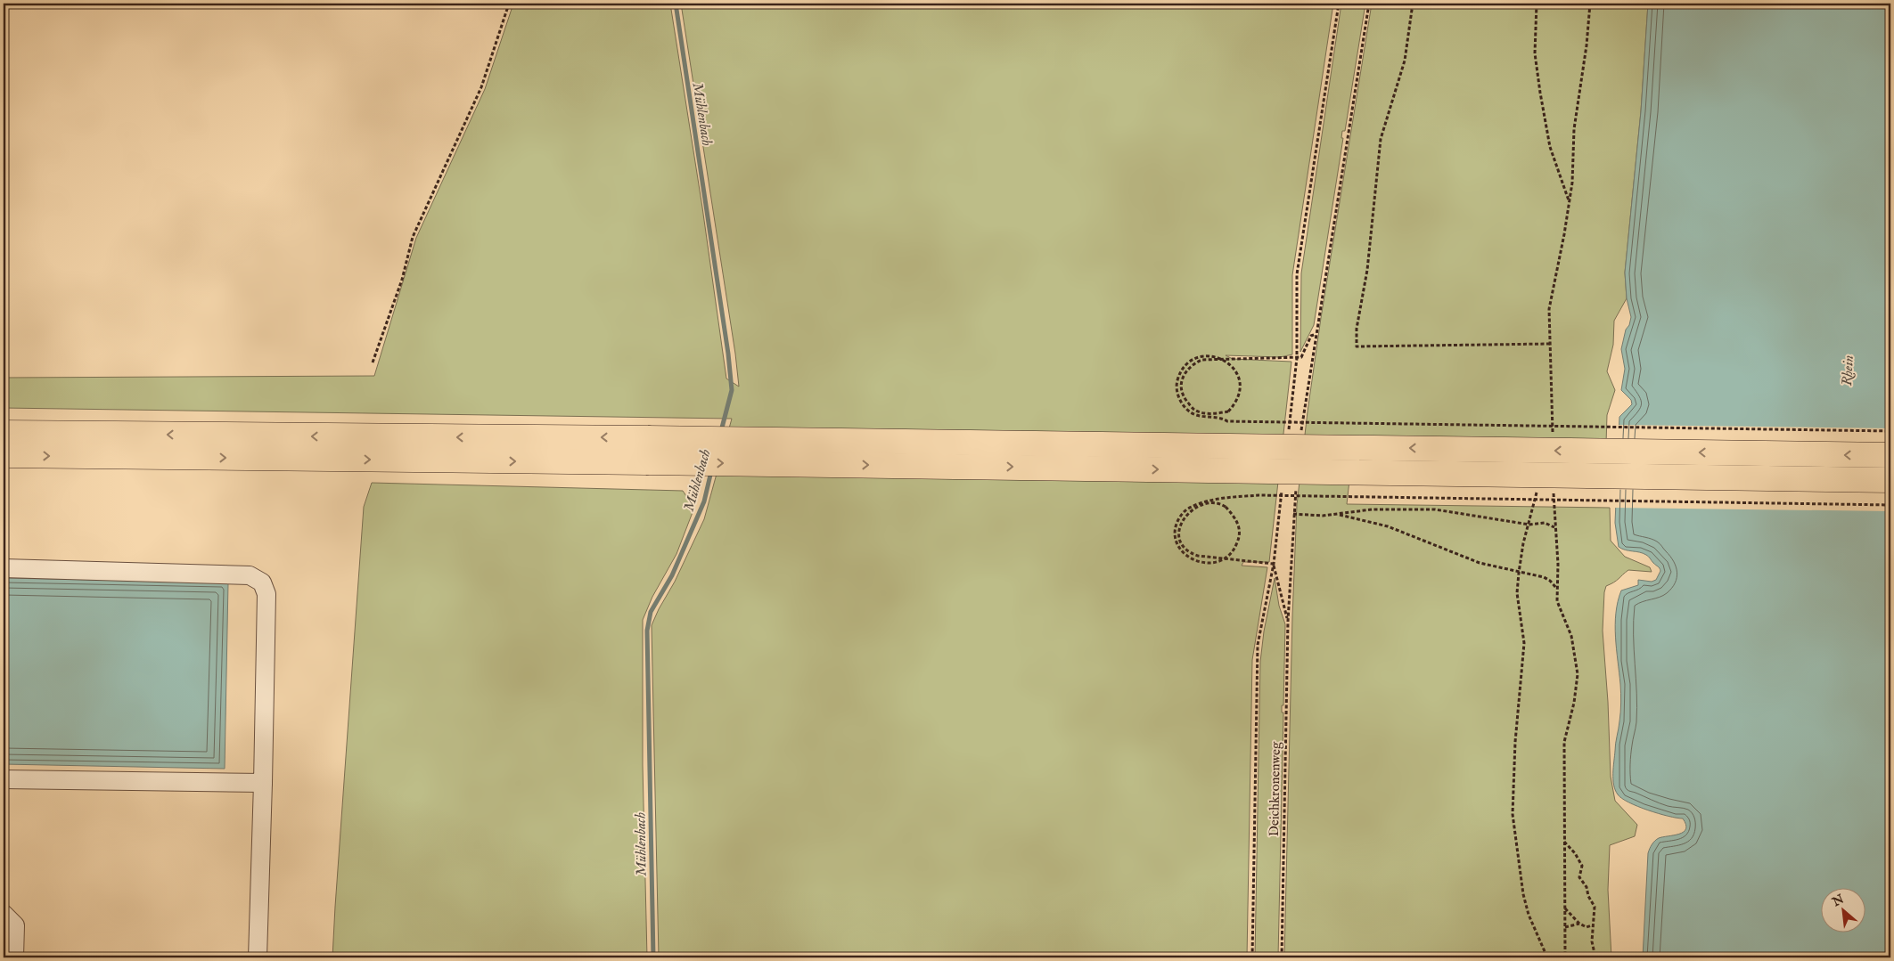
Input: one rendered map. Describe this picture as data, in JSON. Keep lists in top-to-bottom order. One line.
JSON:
{"streets":{"path":["Deichkronenweg"]},"water":["Mühlenbach","Rhein"],"north":"top left"}
